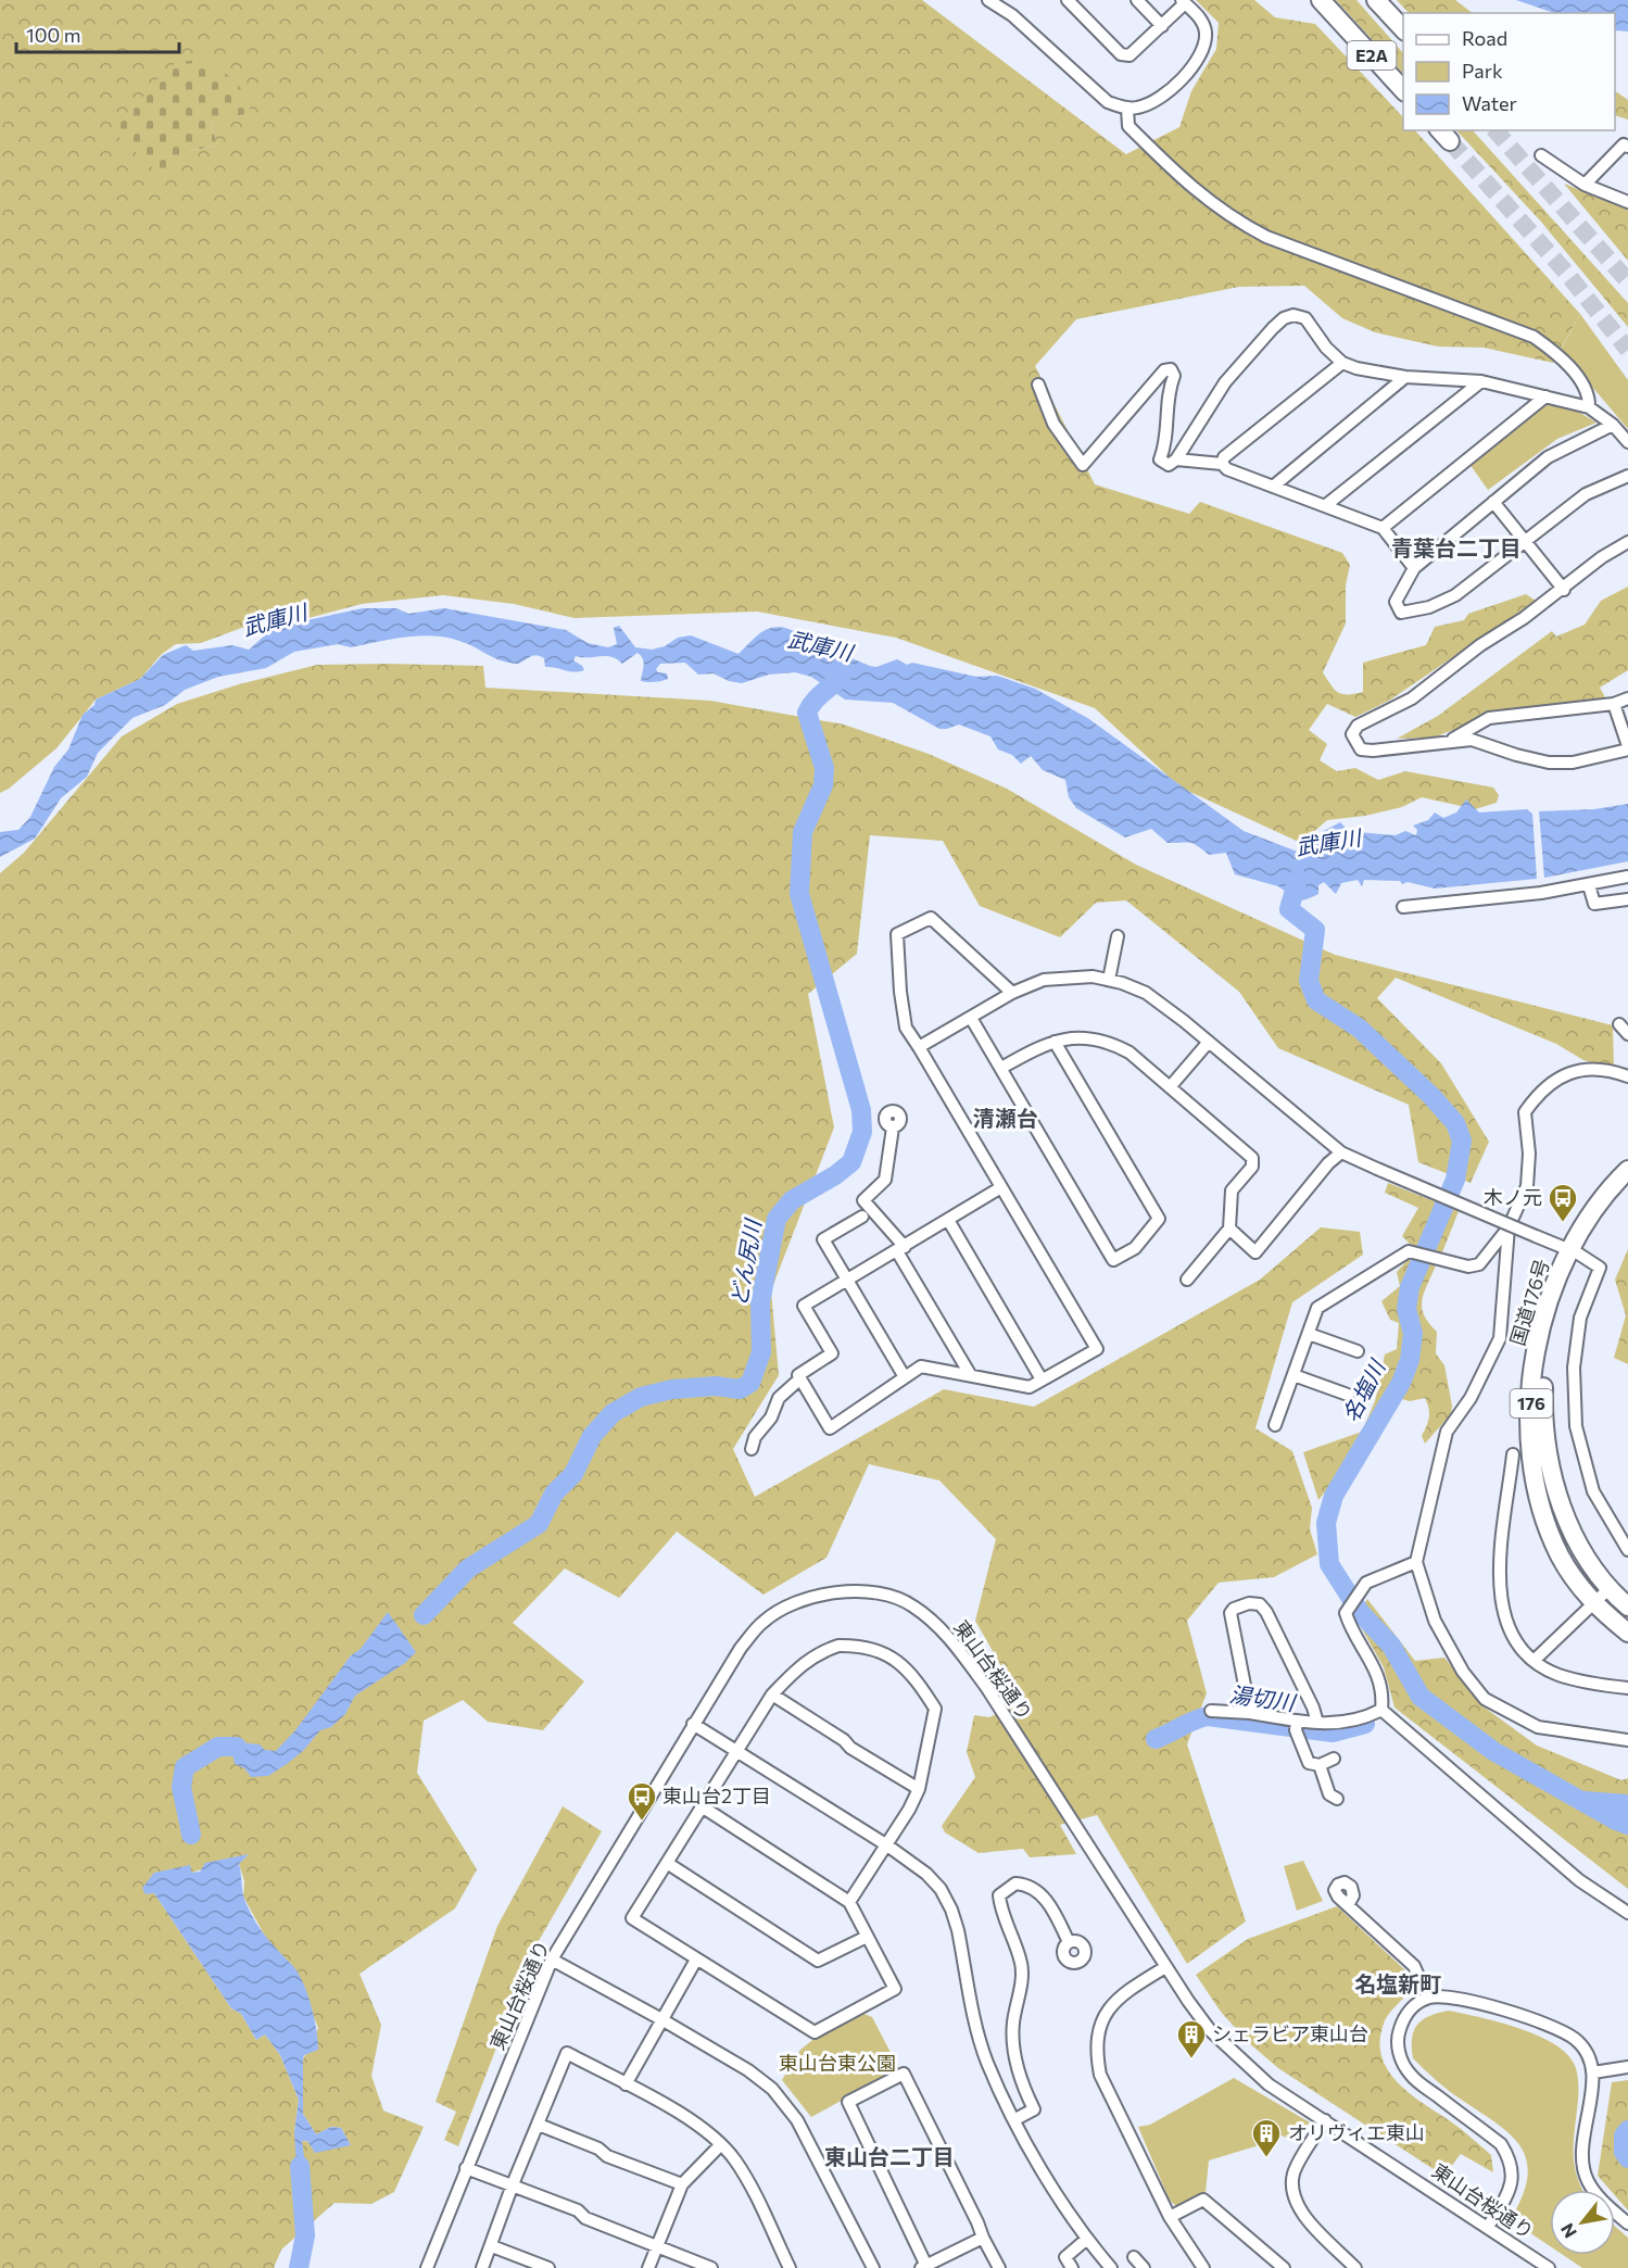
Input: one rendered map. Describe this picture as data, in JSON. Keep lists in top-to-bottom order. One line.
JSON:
{"streets":{"highway":["E2A","国道176号","176"],"street":["東山台桜通り"]},"districts":["青葉台二丁目","清瀬台","名塩新町","東山台二丁目"],"water":["武庫川","どん尻川","名塩川","湯切川"],"parks":["東山台東公園"],"places":{"bus stop":["木ノ元","東山台2丁目"],"building":["シェラビア東山台","オリヴィエ東山"]},"legend":["Road","Park","Water"],"scale_bar":"100 m","north":"bottom left"}
